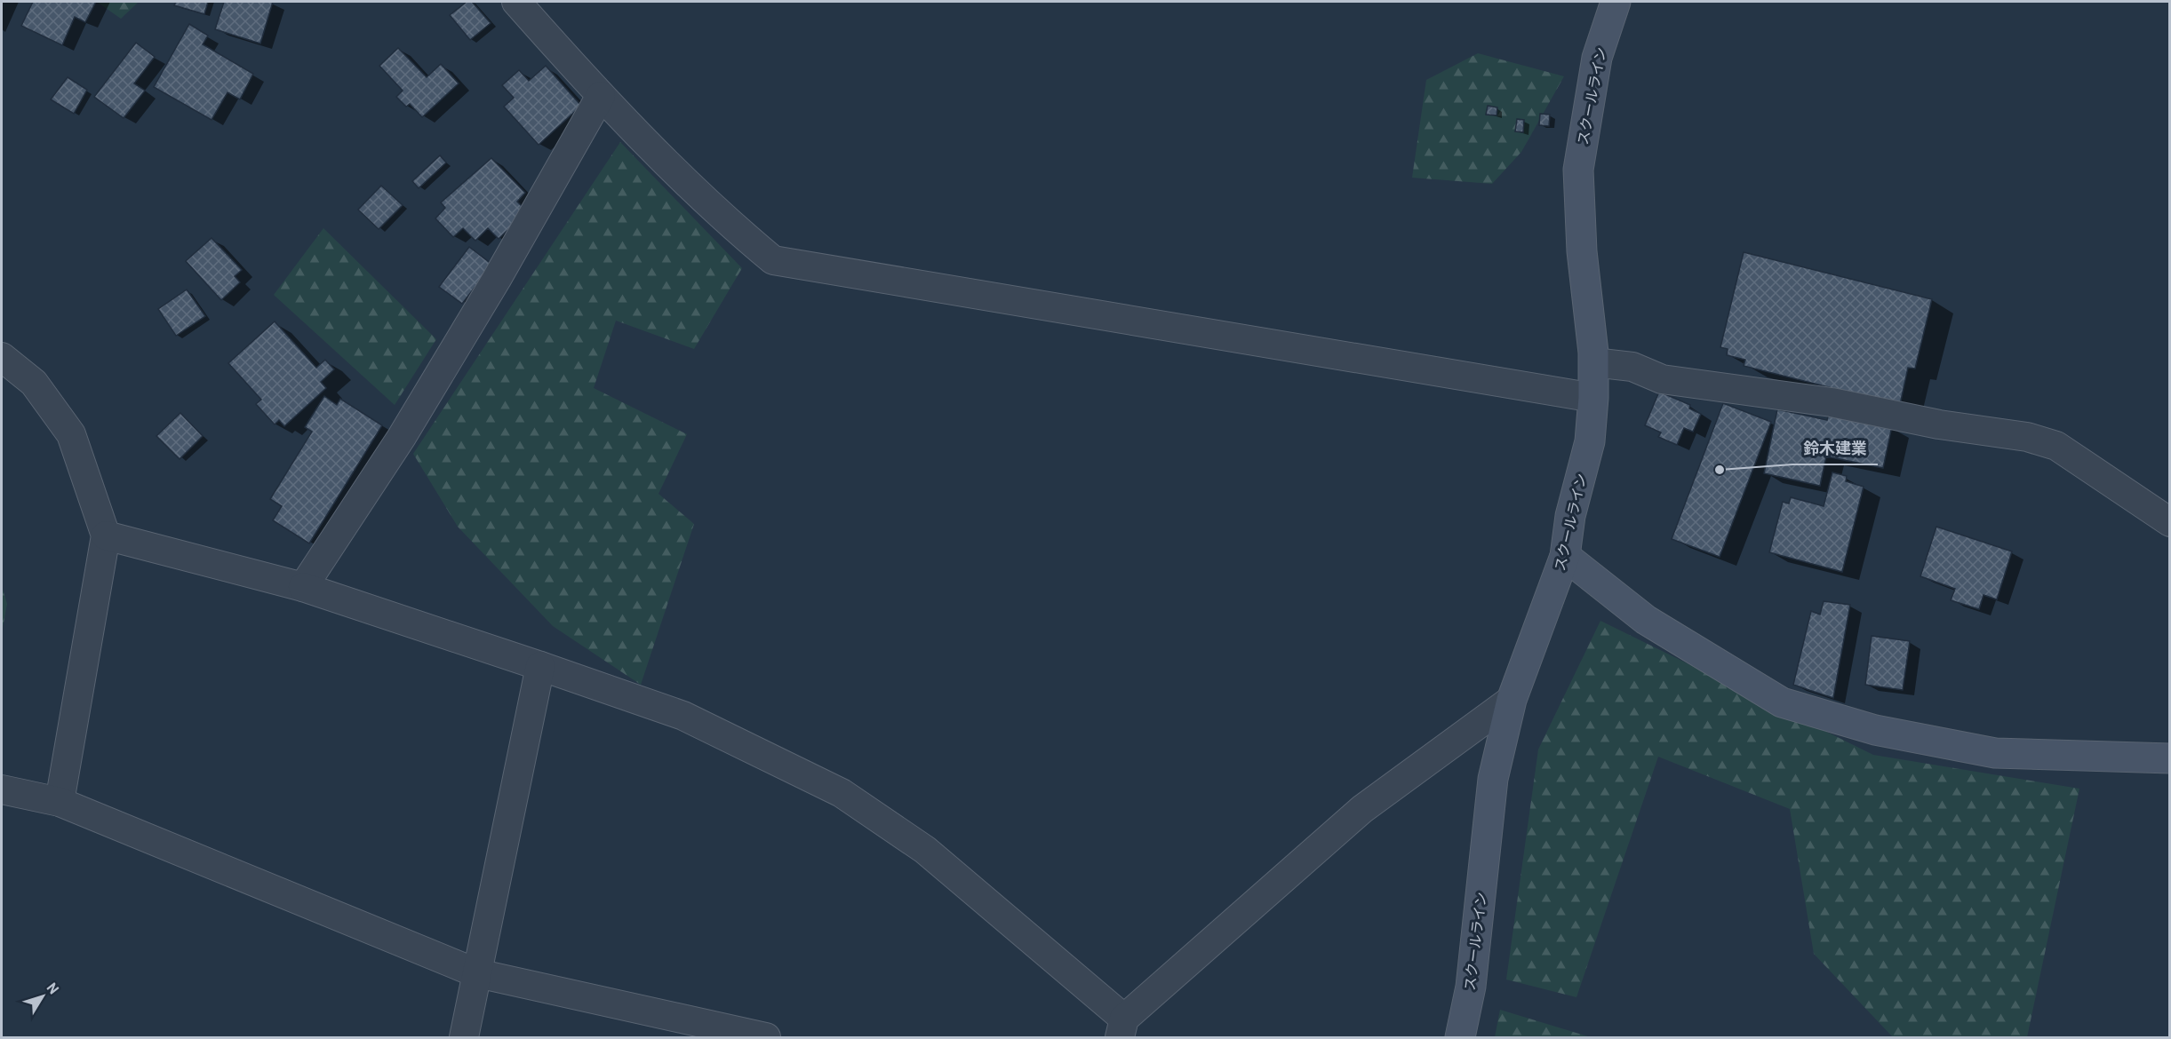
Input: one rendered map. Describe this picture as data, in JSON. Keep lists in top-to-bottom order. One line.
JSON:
{"streets":{"street":["スクールライン"]},"places":["鈴木建業"],"north":"top right"}
